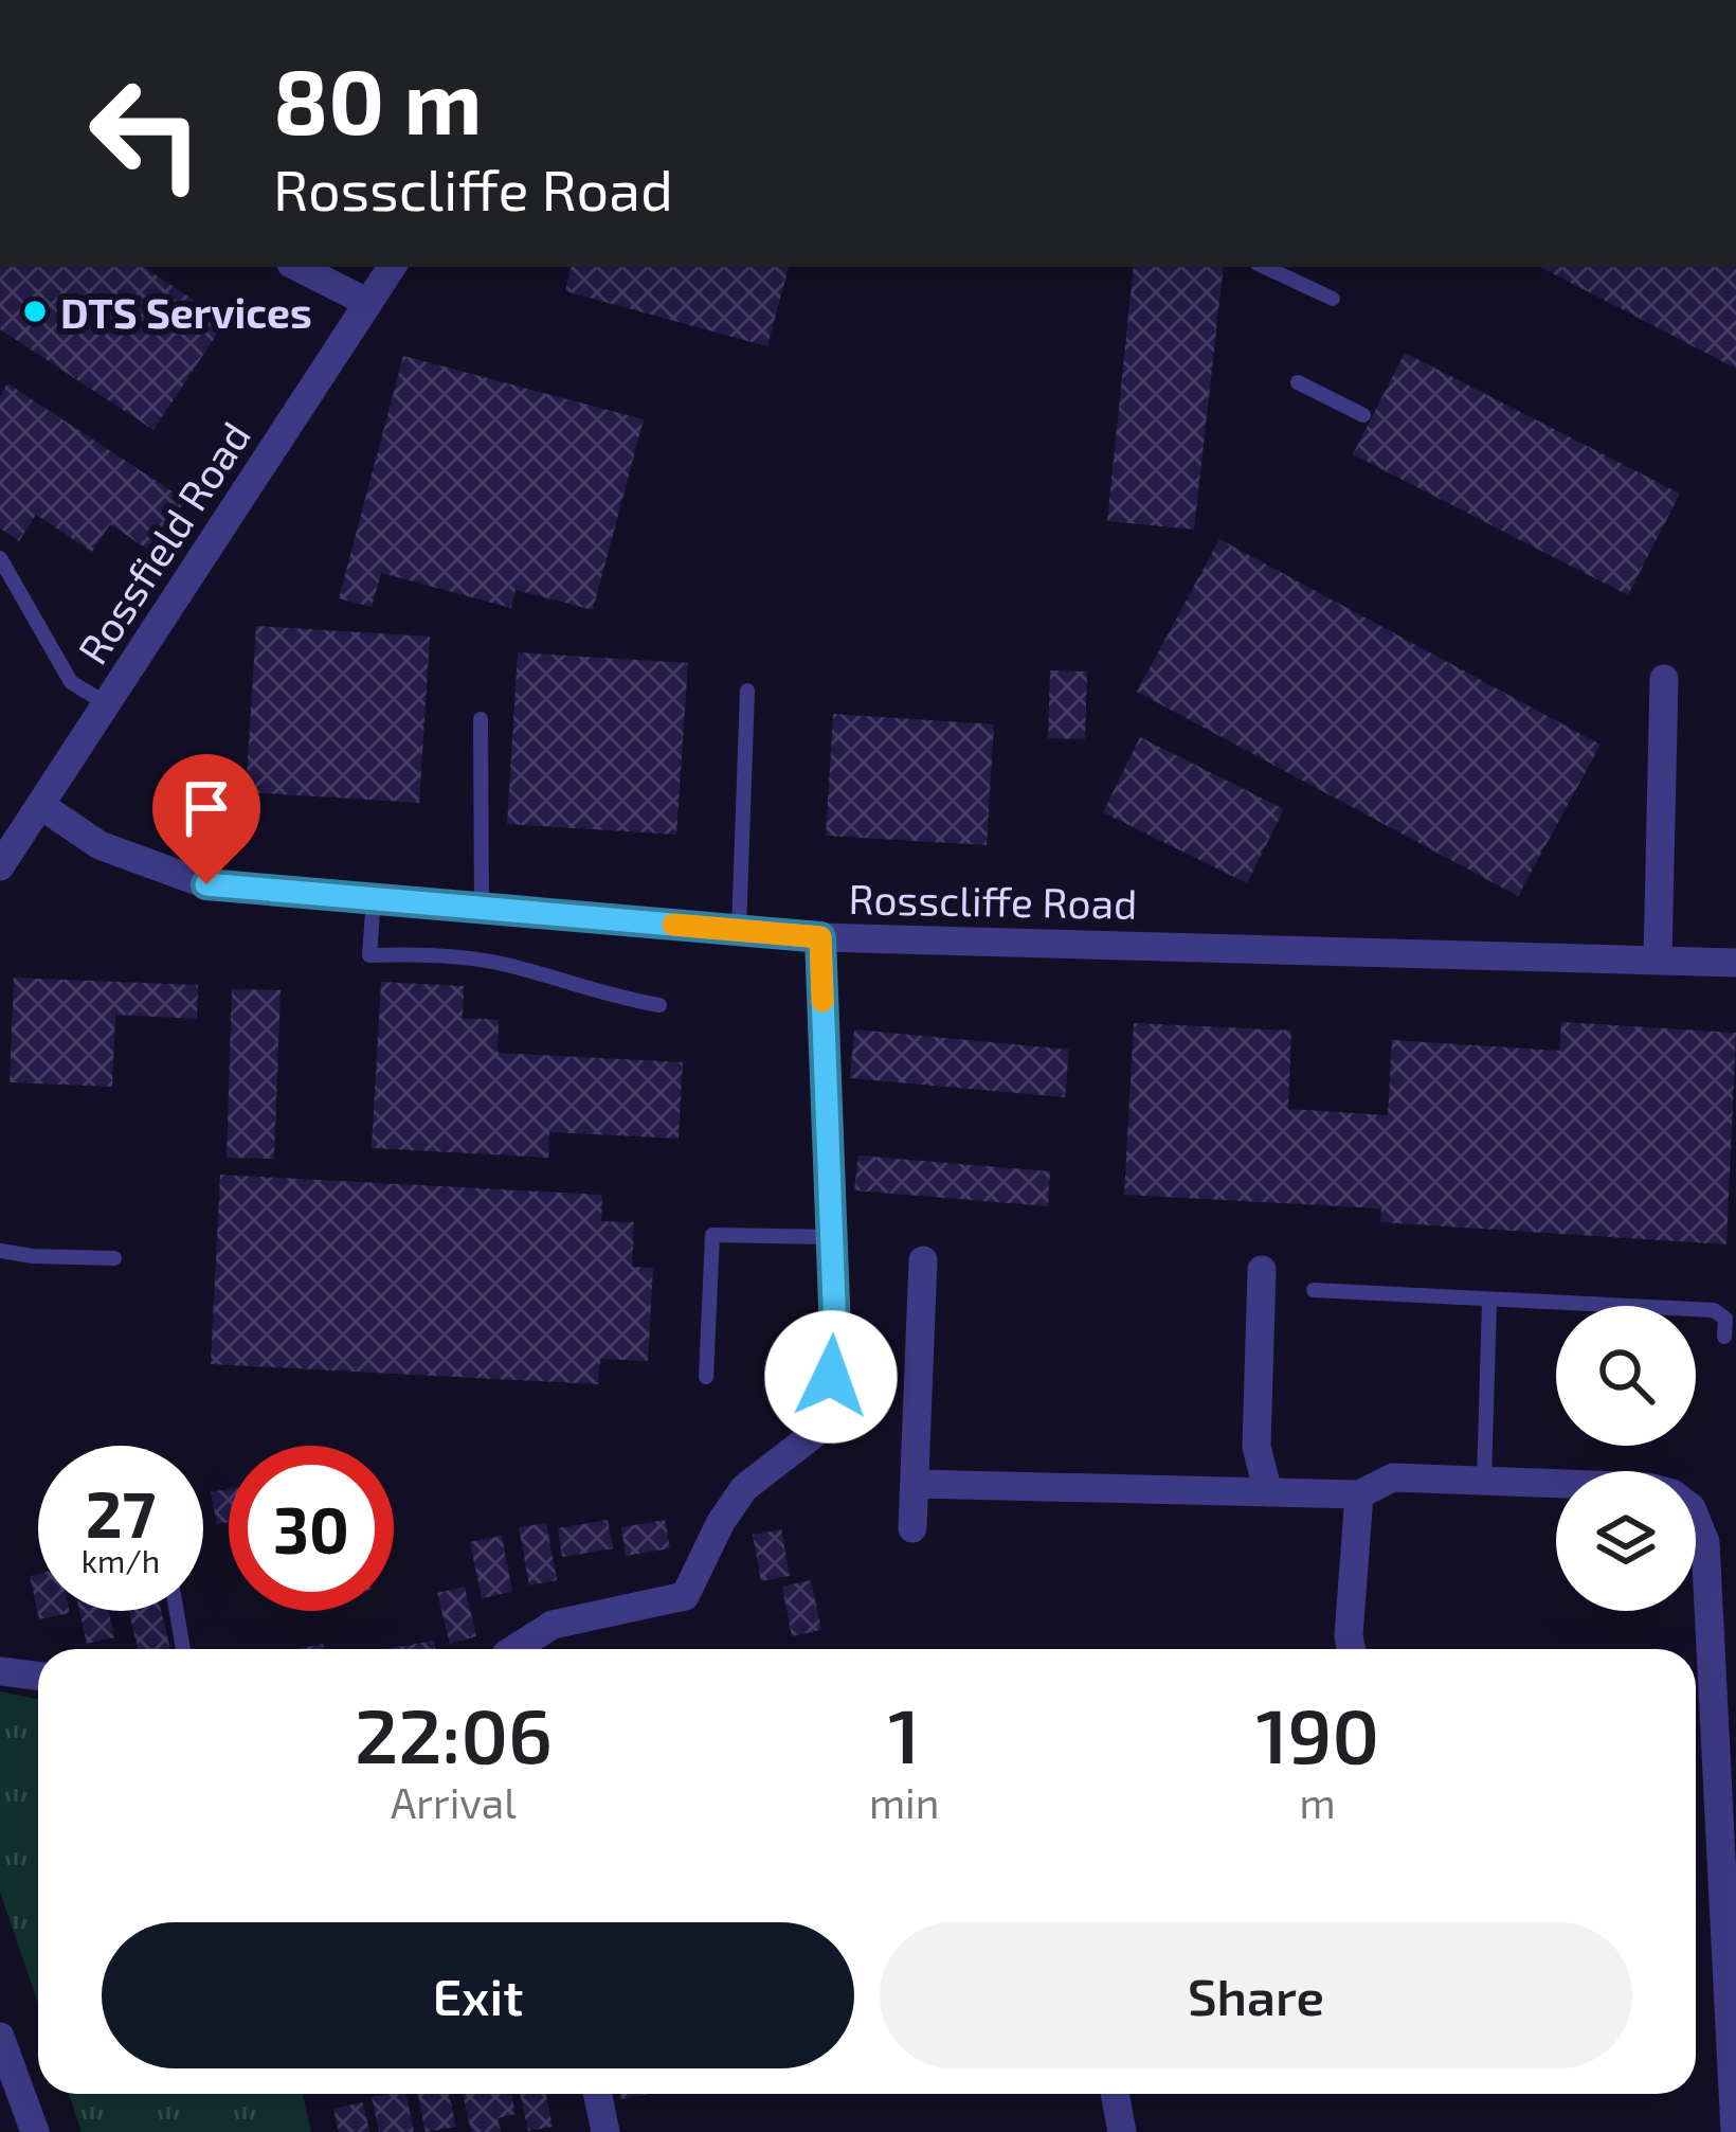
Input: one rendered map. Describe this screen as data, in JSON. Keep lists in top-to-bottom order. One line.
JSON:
{"streets":{"street":["Rossfield Road","Rosscliffe Road"]},"crossings":[["Rossfield Road","Rosscliffe Road"]],"places":["DTS Services"],"page":{"turn":["80 m","Rosscliffe Road"],"speed":"27 km/h","limit":"30","eta":["22:06","Arrival","1","min","190","m"],"buttons":["Exit","Share"]}}
